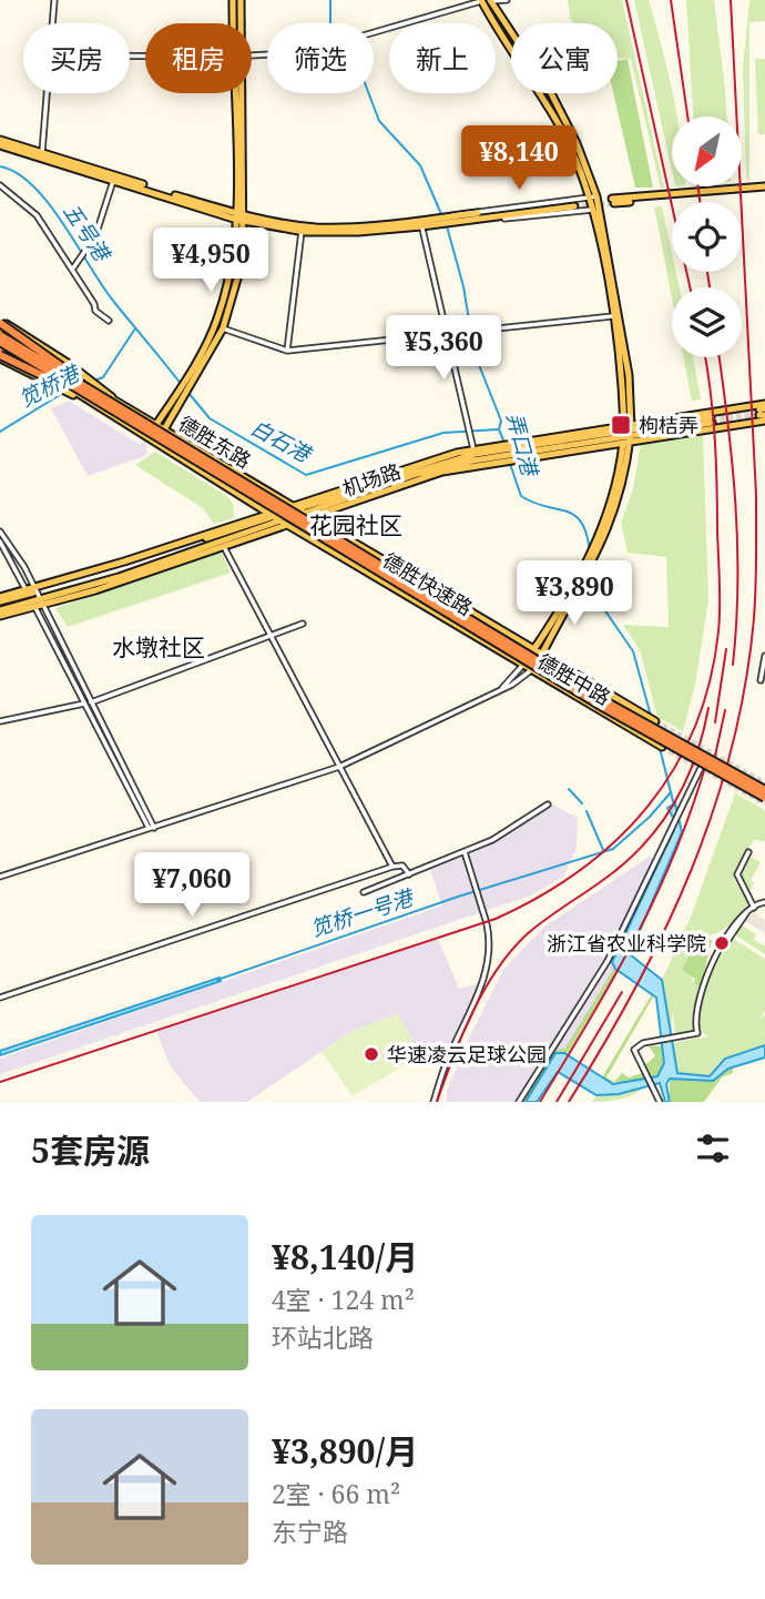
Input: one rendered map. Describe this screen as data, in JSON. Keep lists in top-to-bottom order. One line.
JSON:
{"streets":{"highway":["德胜快速路"],"main road":["德胜东路","机场路","德胜中路"]},"crossings":[["德胜东路","机场路"],["德胜东路","德胜快速路"],["德胜东路","德胜中路"],["机场路","德胜中路"]],"districts":["花园社区","水墩社区"],"water":["五号港","笕桥港","白石港","弄口港","笕桥一号港"],"places":{"transit":["枸桔弄"],"other":["浙江省农业科学院","华速凌云足球公园"]},"north":"bottom left","page":{"chip":["买房","租房","筛选","新上","公寓"],"price":["¥8,140","¥4,950","¥5,360","¥3,890","¥7,060"],"heading":"5套房源","list":[{"name":"¥8,140/月","note":"4室 · 124 m² · 环站北路"},{"name":"¥3,890/月","note":"2室 · 66 m² · 东宁路"}]}}
